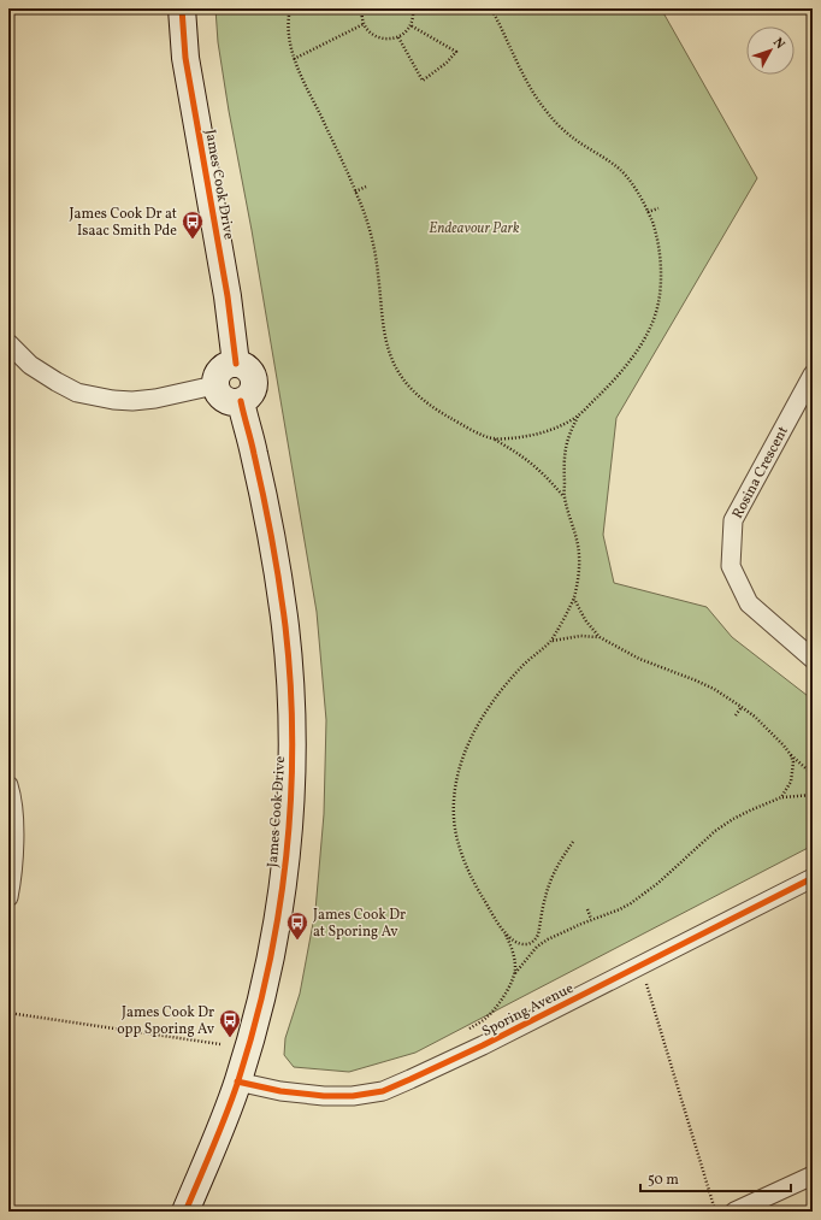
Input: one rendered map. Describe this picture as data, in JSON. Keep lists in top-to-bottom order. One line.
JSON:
{"streets":{"street":["James Cook Drive","Rosina Crescent","Sporing Avenue"]},"crossings":[["James Cook Drive","Sporing Avenue"]],"parks":["Endeavour Park"],"places":{"bus stop":["James Cook Dr at Isaac Smith Pde","James Cook Dr at Sporing Av","James Cook Dr opp Sporing Av"]},"scale_bar":"50 m","north":"top right"}
